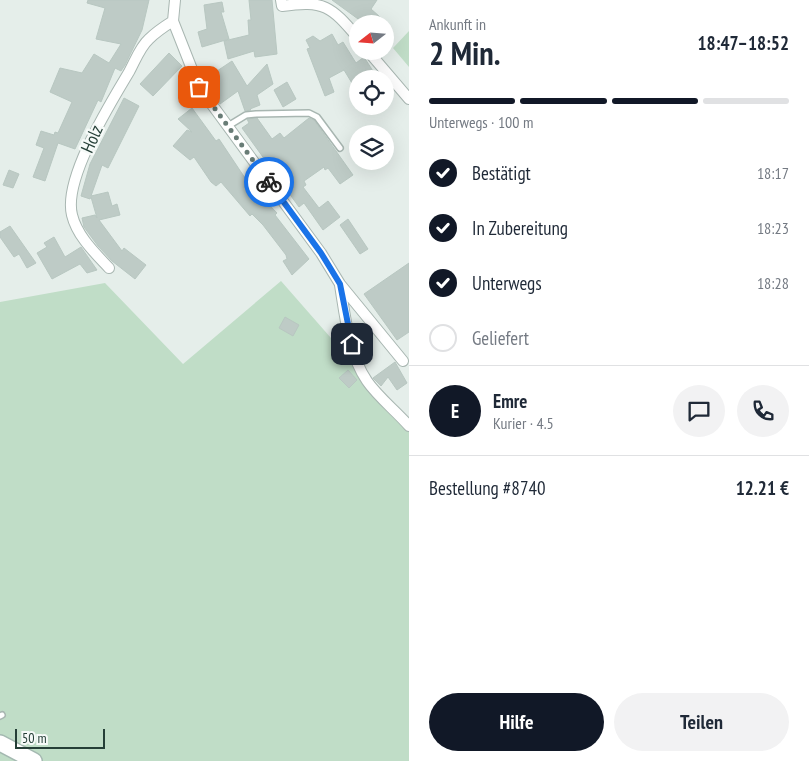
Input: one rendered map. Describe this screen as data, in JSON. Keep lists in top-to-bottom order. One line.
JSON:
{"streets":{"street":["Holz"]},"scale_bar":"50 m","north":"left","page":{"heading":["2 Min.","Ankunft in","18:47–18:52"],"panel":["Emre","Kurier · 4.5","Bestellung #8740","12.21 €"],"bar":"Unterwegs · 100 m","list":[["Bestätigt","18:17"],["In Zubereitung","18:23"],["Unterwegs","18:28"],"Geliefert"],"round":"E","buttons":["Hilfe","Teilen"],"scale":"50 m"}}
